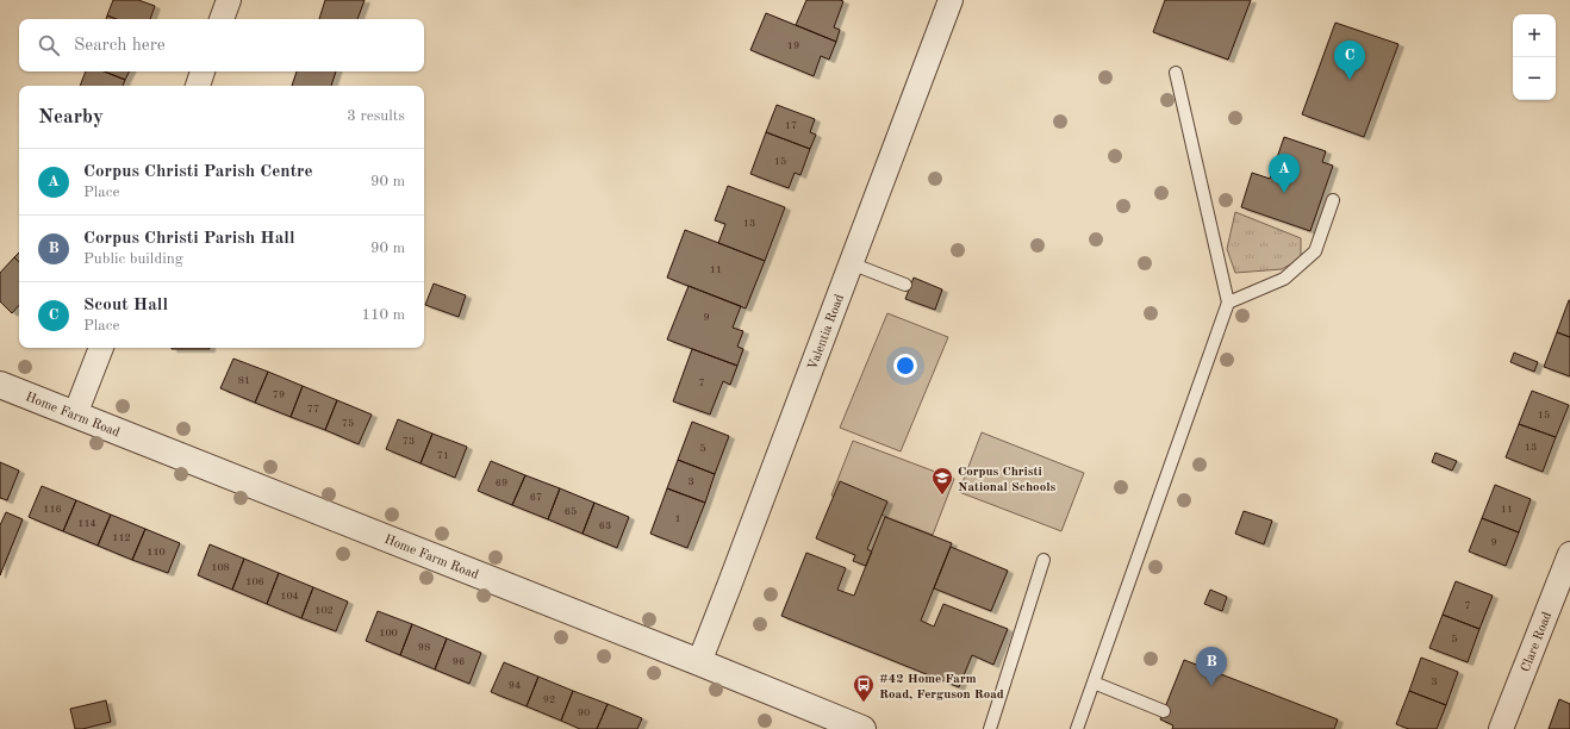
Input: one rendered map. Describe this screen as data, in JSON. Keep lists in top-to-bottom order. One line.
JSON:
{"streets":{"street":["Valentia Road","Home Farm Road","Clare Road"]},"crossings":[["Valentia Road","Home Farm Road"]],"places":{"school or university":["Corpus Christi National Schools"],"bus stop":["#42 Home Farm Road, Ferguson Road"]},"house_numbers":["19","17","15","13","11","9","81","7","79","77","15","75","73","13","5","71","3","69","67","116","11","65","1","114","63","112","9","110","108","106","104","7","102","100","5","98","96","3","94","92","90"],"page":{"map_buttons":["+","−"],"search":"Search here","pins":["C","A","B"],"heading":["Nearby","3 results"],"list":[{"mark":"A","name":"Corpus Christi Parish Centre","note":"Place","value":"90 m"},{"mark":"B","name":"Corpus Christi Parish Hall","note":"Public building","value":"90 m"},{"mark":"C","name":"Scout Hall","note":"Place","value":"110 m"}]}}
